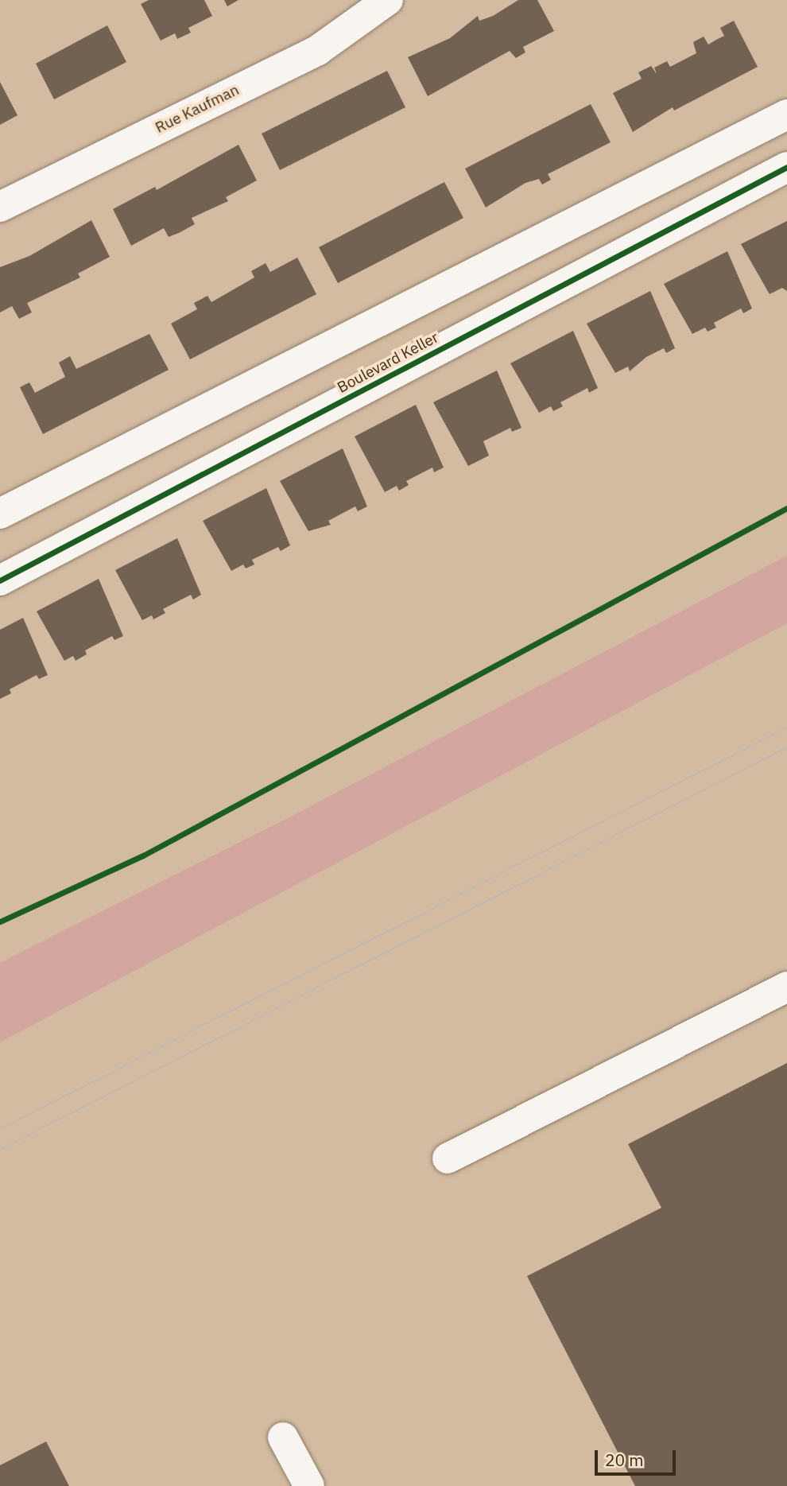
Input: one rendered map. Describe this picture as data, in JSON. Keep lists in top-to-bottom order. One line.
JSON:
{"streets":{"street":["Rue Kaufman","Boulevard Keller"]},"scale_bar":"20 m"}
